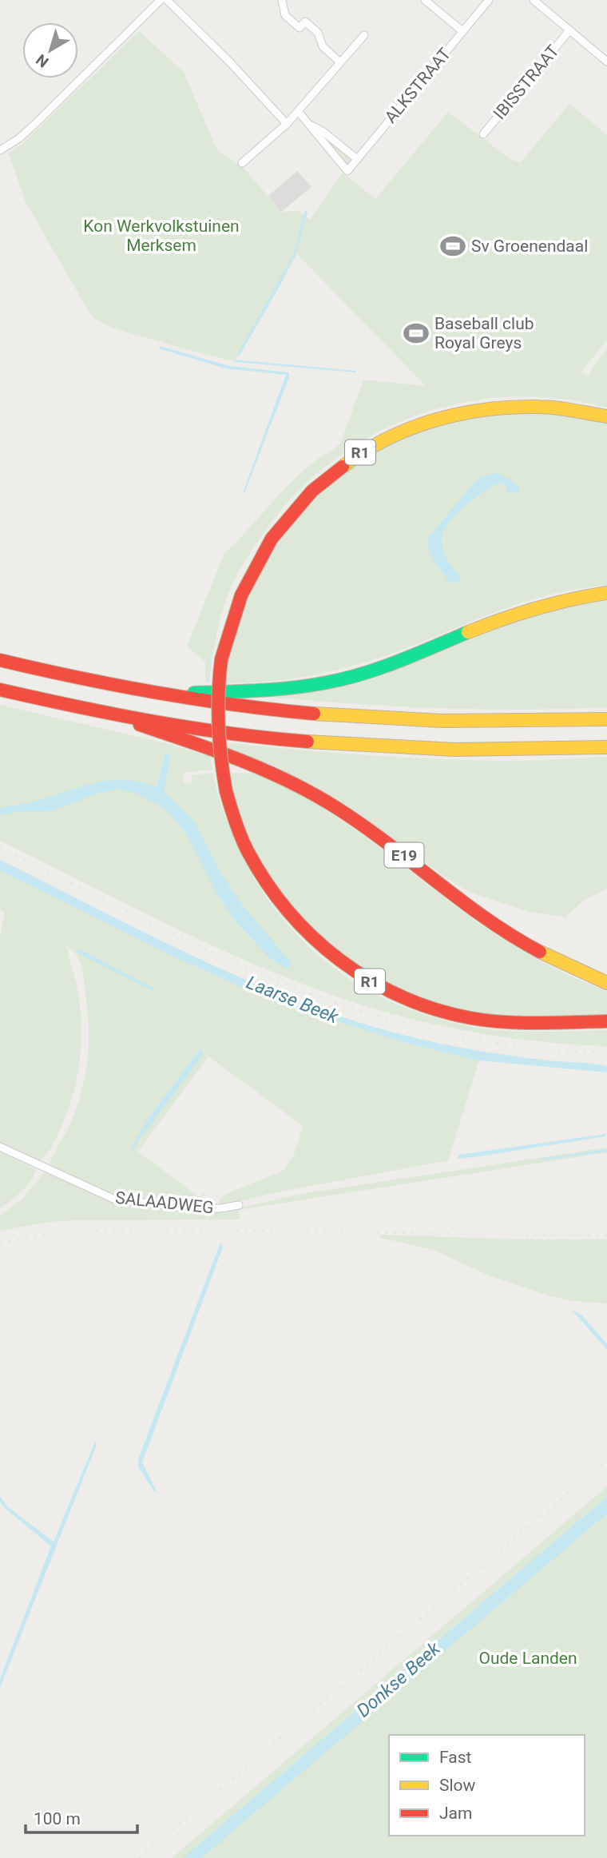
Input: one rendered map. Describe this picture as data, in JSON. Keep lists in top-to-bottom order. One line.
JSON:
{"streets":{"highway":["R1","E19"],"street":["IBISSTRAAT","ALKSTRAAT","SALAADWEG"]},"water":["Laarse Beek","Donkse Beek"],"parks":["Kon Werkvolkstuinen Merksem","Oude Landen"],"places":{"sports":["Sv Groenendaal","Baseball club Royal Greys"]},"legend":["Fast","Slow","Jam"],"scale_bar":"100 m","north":"bottom left"}
